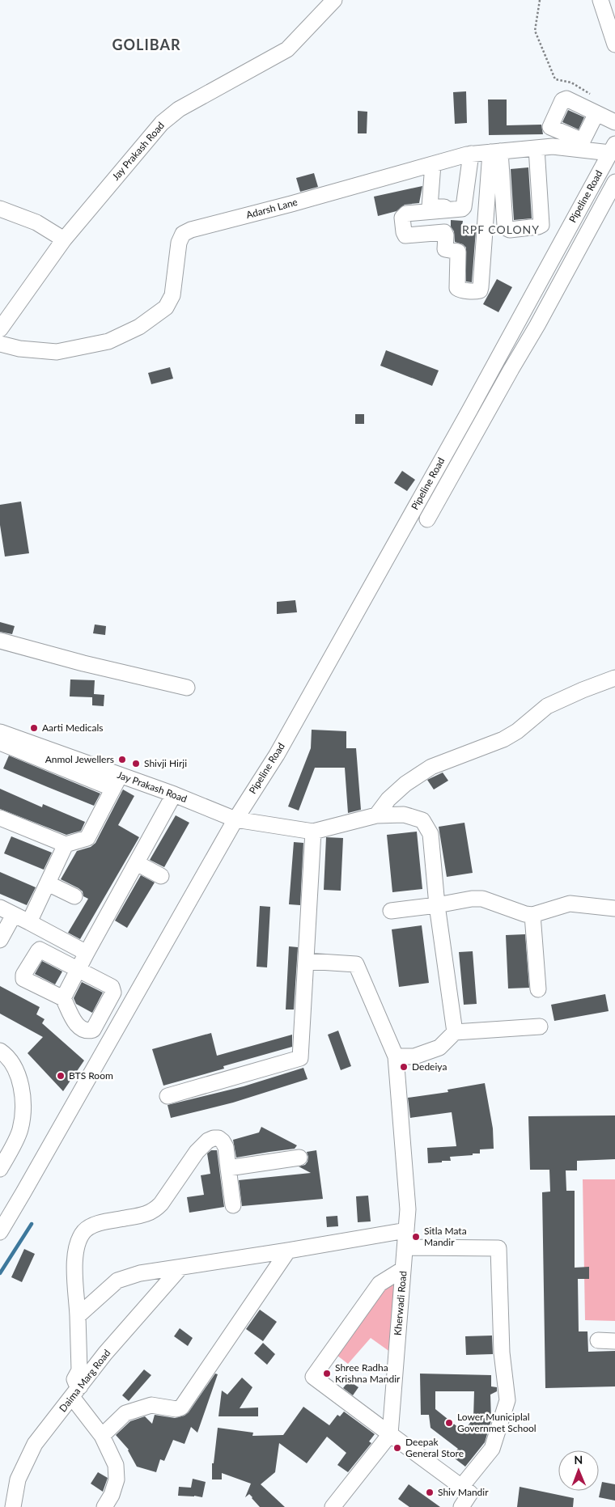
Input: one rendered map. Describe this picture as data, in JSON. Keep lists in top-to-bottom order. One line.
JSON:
{"streets":{"street":["Jay Prakash Road","Pipeline Road","Adarsh Lane","Kherwadi Road","Daima Marg Road"]},"crossings":[["Jay Prakash Road","Pipeline Road"],["Pipeline Road","Adarsh Lane"]],"districts":["GOLIBAR","RPF COLONY"],"places":["Aarti Medicals","Anmol Jewellers","Shivji Hirji","Dedeiya","BTS Room","Sitla Mata Mandir","Shree Radha Krishna Mandir","Lower Municiplal Governmet School","Deepak General Store","Shiv Mandir"],"north":"top"}
